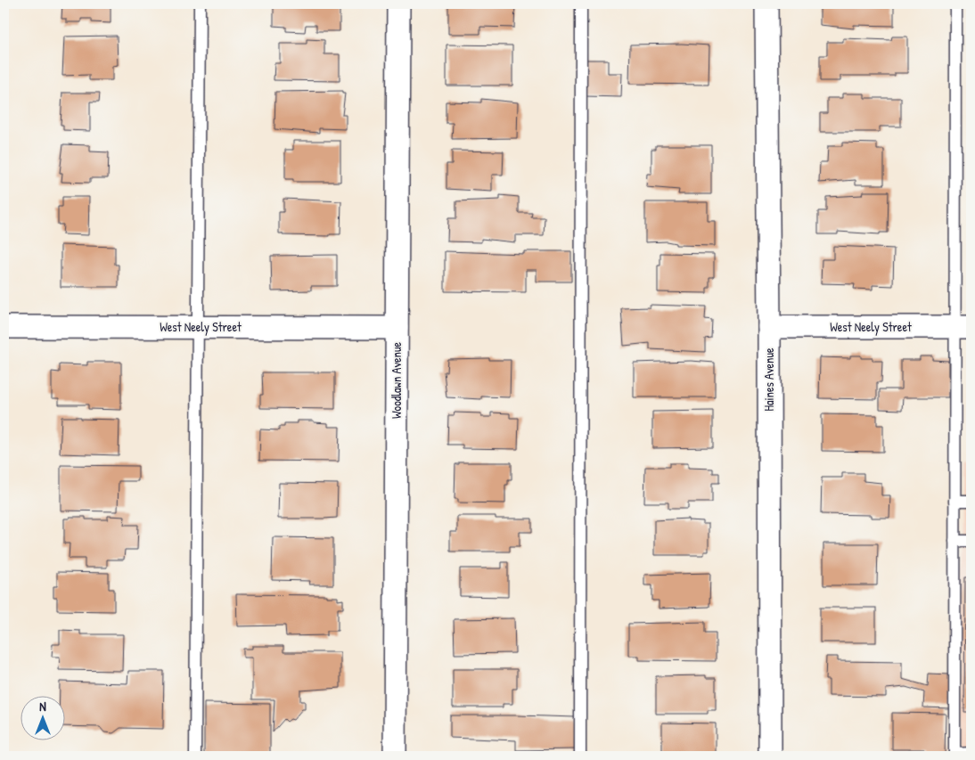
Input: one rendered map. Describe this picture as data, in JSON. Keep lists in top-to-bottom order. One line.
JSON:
{"streets":{"street":["West Neely Street","Haines Avenue","Woodlawn Avenue"]},"crossings":[["West Neely Street","Haines Avenue"],["West Neely Street","Woodlawn Avenue"]],"north":"top"}
